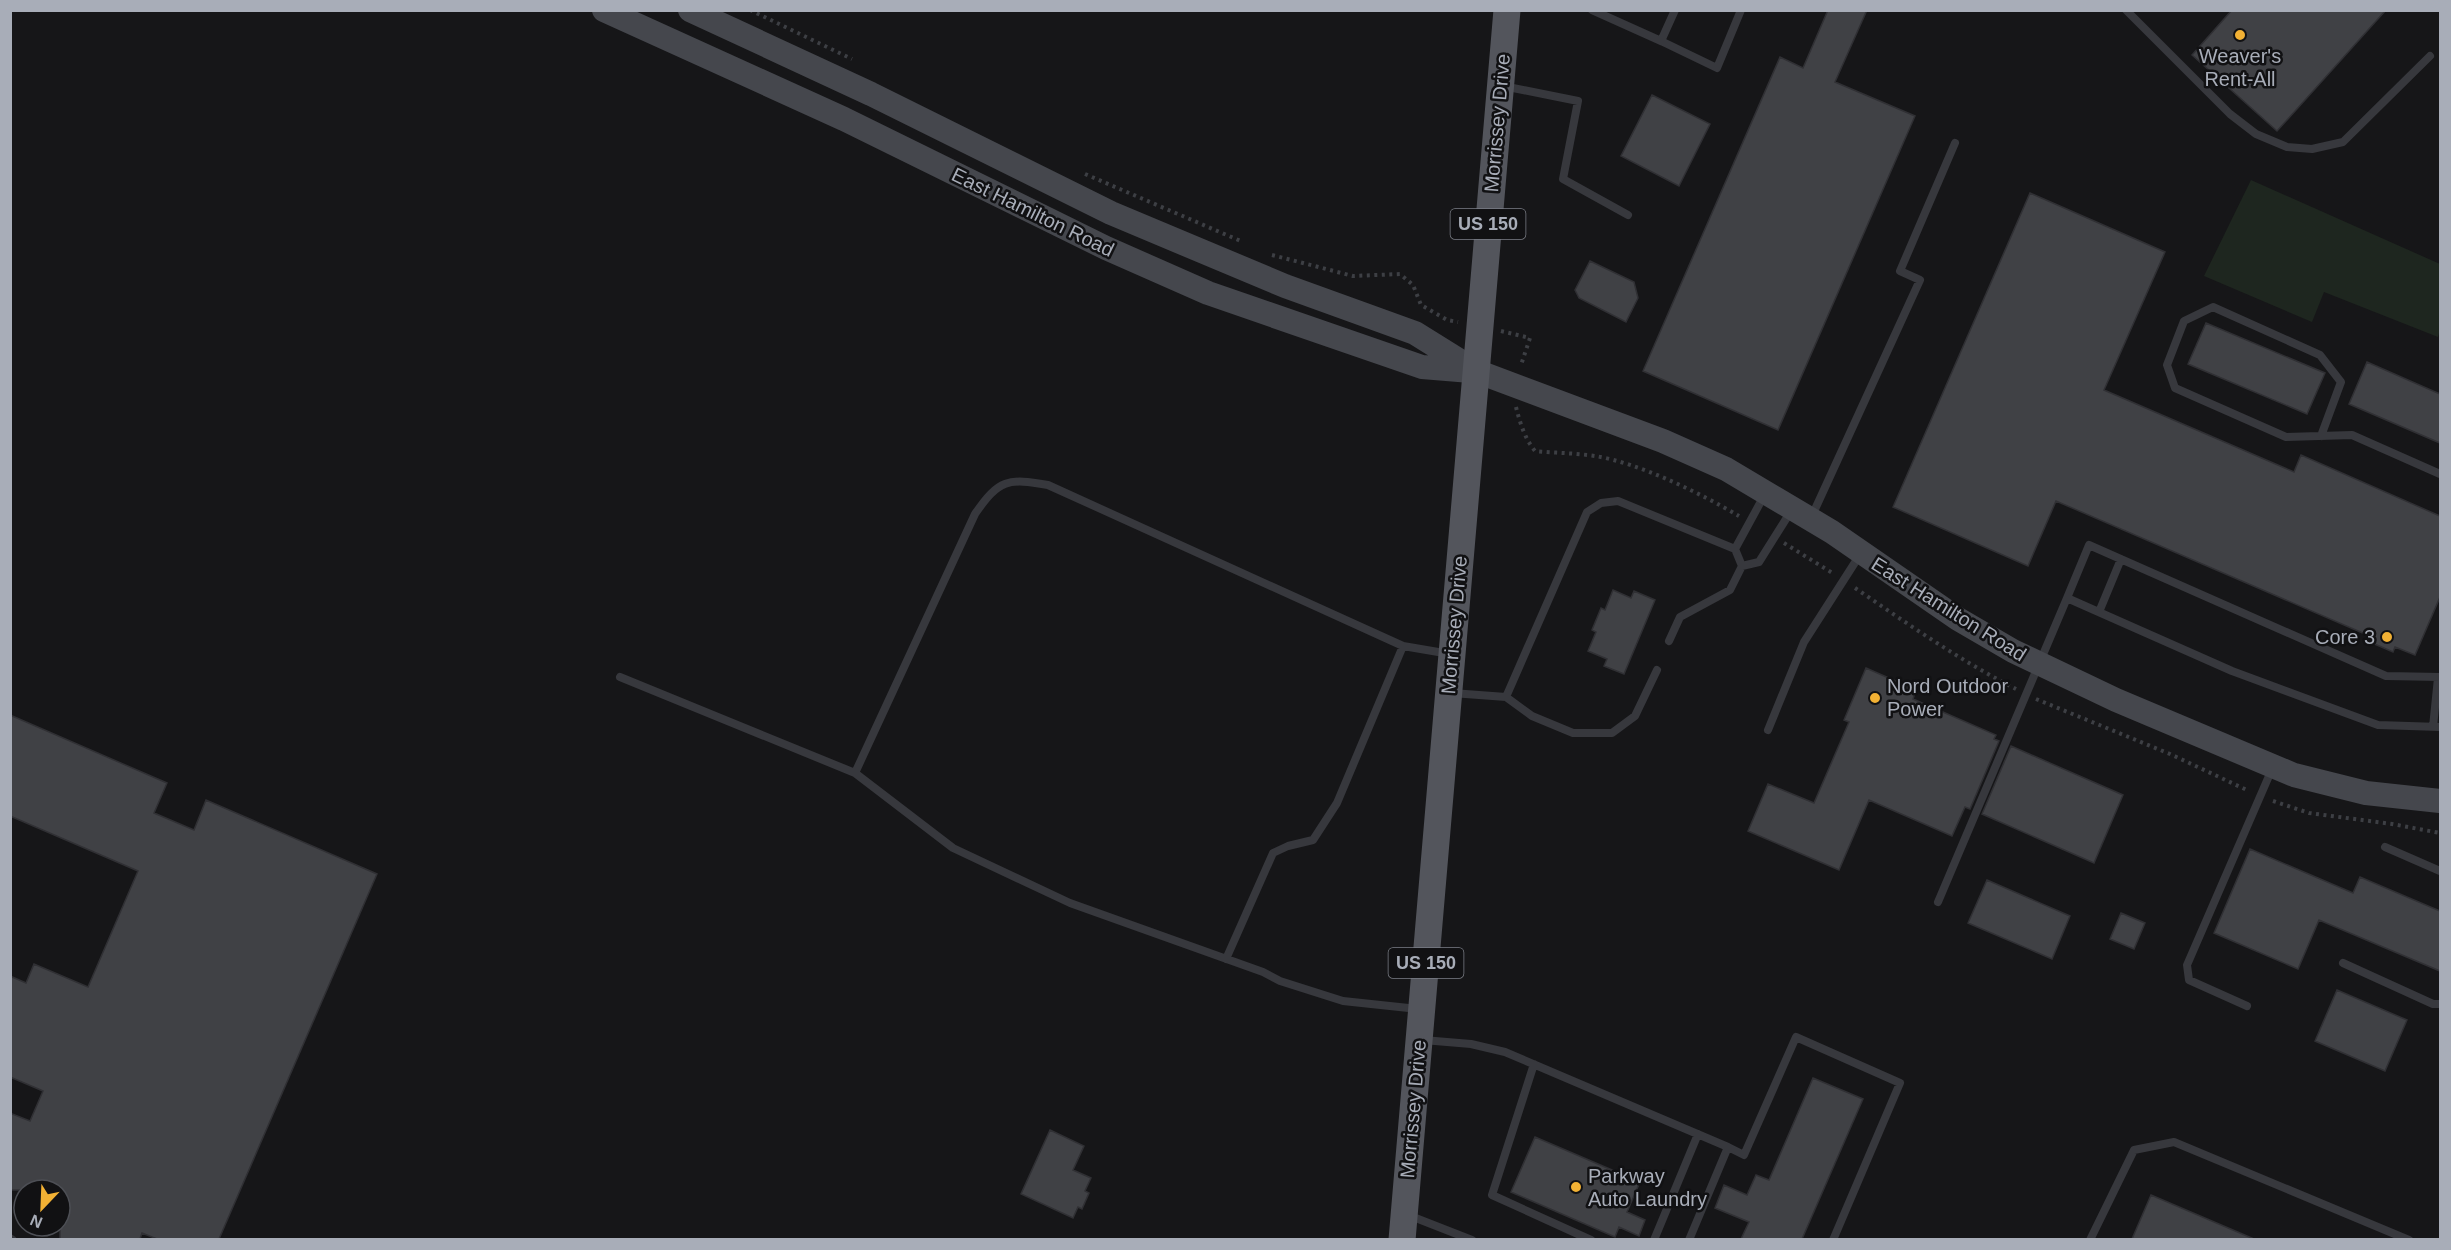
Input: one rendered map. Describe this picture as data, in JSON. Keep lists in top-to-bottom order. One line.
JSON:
{"streets":{"main road":["Morrissey Drive","East Hamilton Road","US 150"]},"crossings":[["Morrissey Drive","East Hamilton Road"]],"places":["Weaver's Rent-All","Core 3","Nord Outdoor Power","Parkway Auto Laundry"],"north":"bottom left"}
